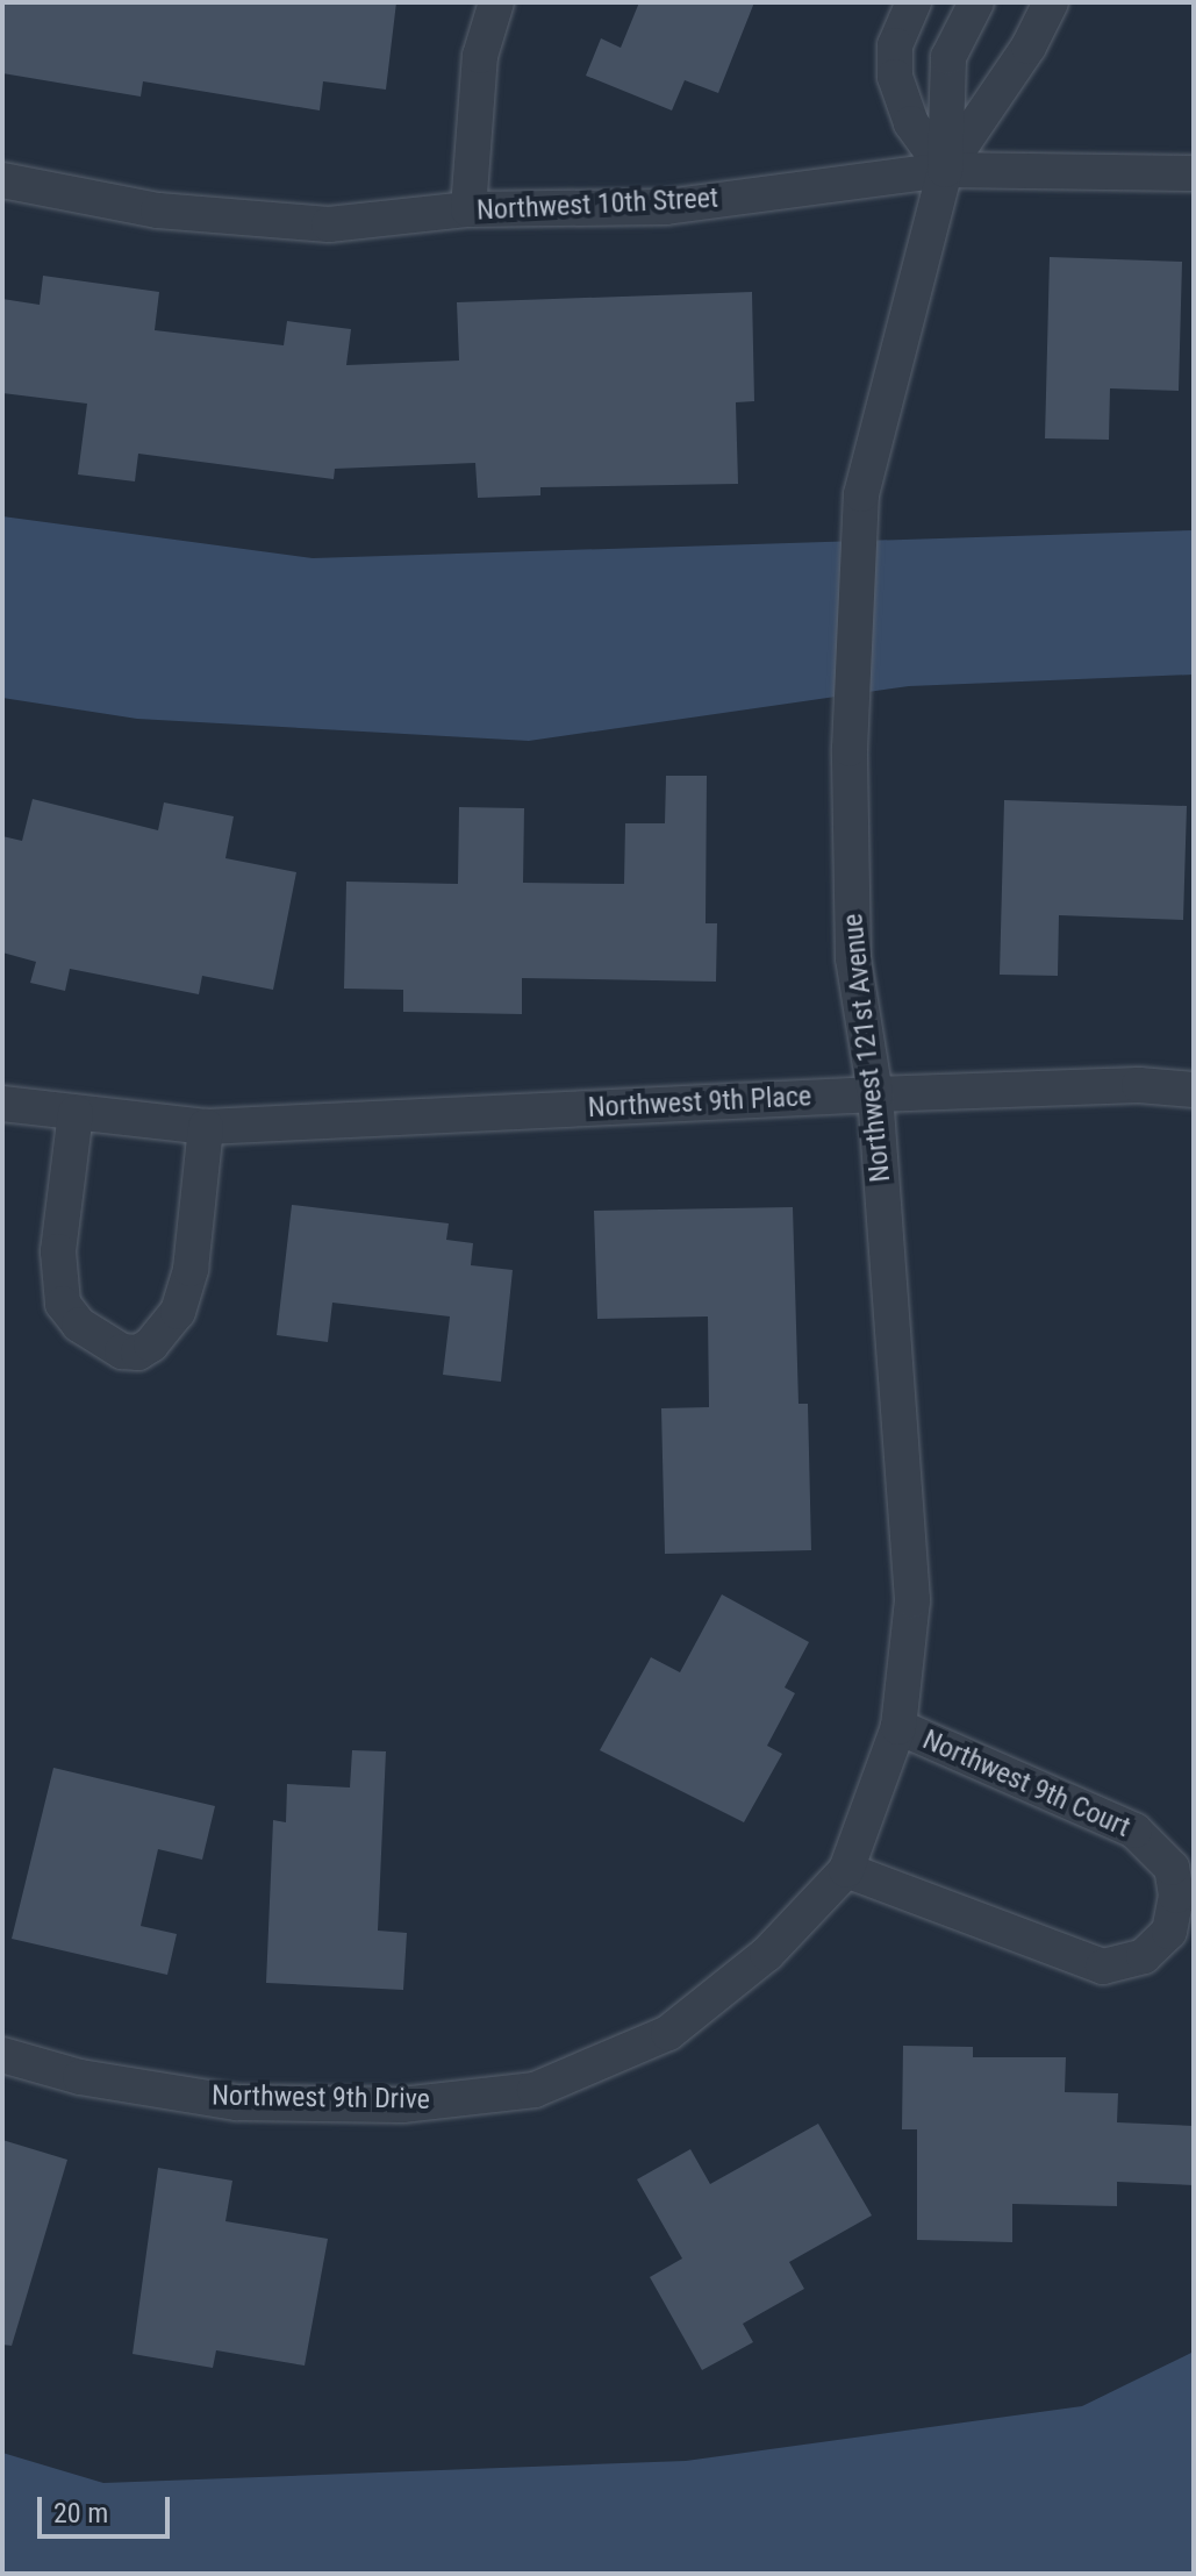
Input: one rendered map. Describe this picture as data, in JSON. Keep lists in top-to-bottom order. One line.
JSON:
{"streets":{"street":["Northwest 10th Street","Northwest 121st Avenue","Northwest 9th Place","Northwest 9th Court","Northwest 9th Drive"]},"crossings":[["Northwest 10th Street","Northwest 121st Avenue"],["Northwest 121st Avenue","Northwest 9th Place"],["Northwest 121st Avenue","Northwest 9th Court"],["Northwest 121st Avenue","Northwest 9th Drive"],["Northwest 9th Court","Northwest 9th Drive"]],"scale_bar":"20 m"}
